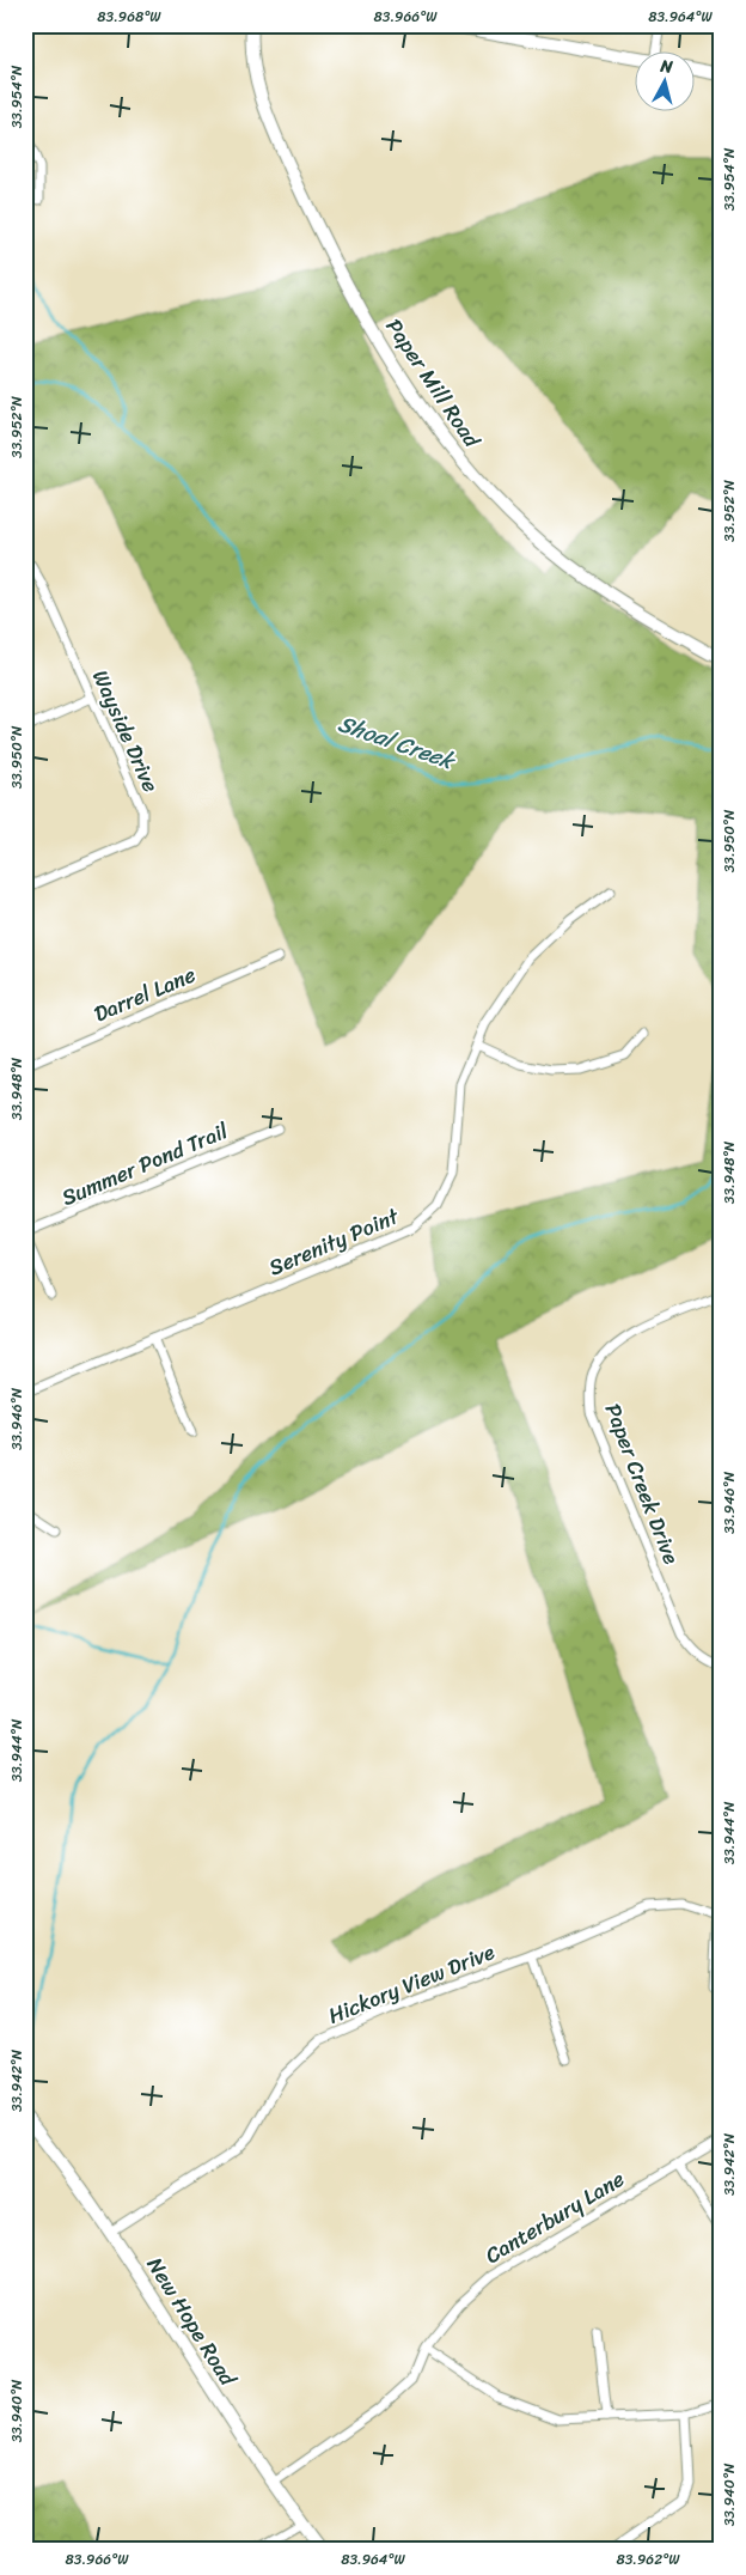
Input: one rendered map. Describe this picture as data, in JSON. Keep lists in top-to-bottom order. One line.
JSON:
{"streets":{"street":["Paper Mill Road","Wayside Drive","Darrel Lane","Summer Pond Trail","Serenity Point","Paper Creek Drive","Hickory View Drive","Canterbury Lane","New Hope Road"]},"crossings":[["Hickory View Drive","New Hope Road"],["Canterbury Lane","New Hope Road"]],"water":["Shoal Creek"],"north":"top","coordinates":["83.968°W","83.966°W","83.964°W","33.954°N","33.952°N","33.950°N","33.948°N","33.946°N","33.944°N","33.942°N","33.940°N","83.962°W"]}
